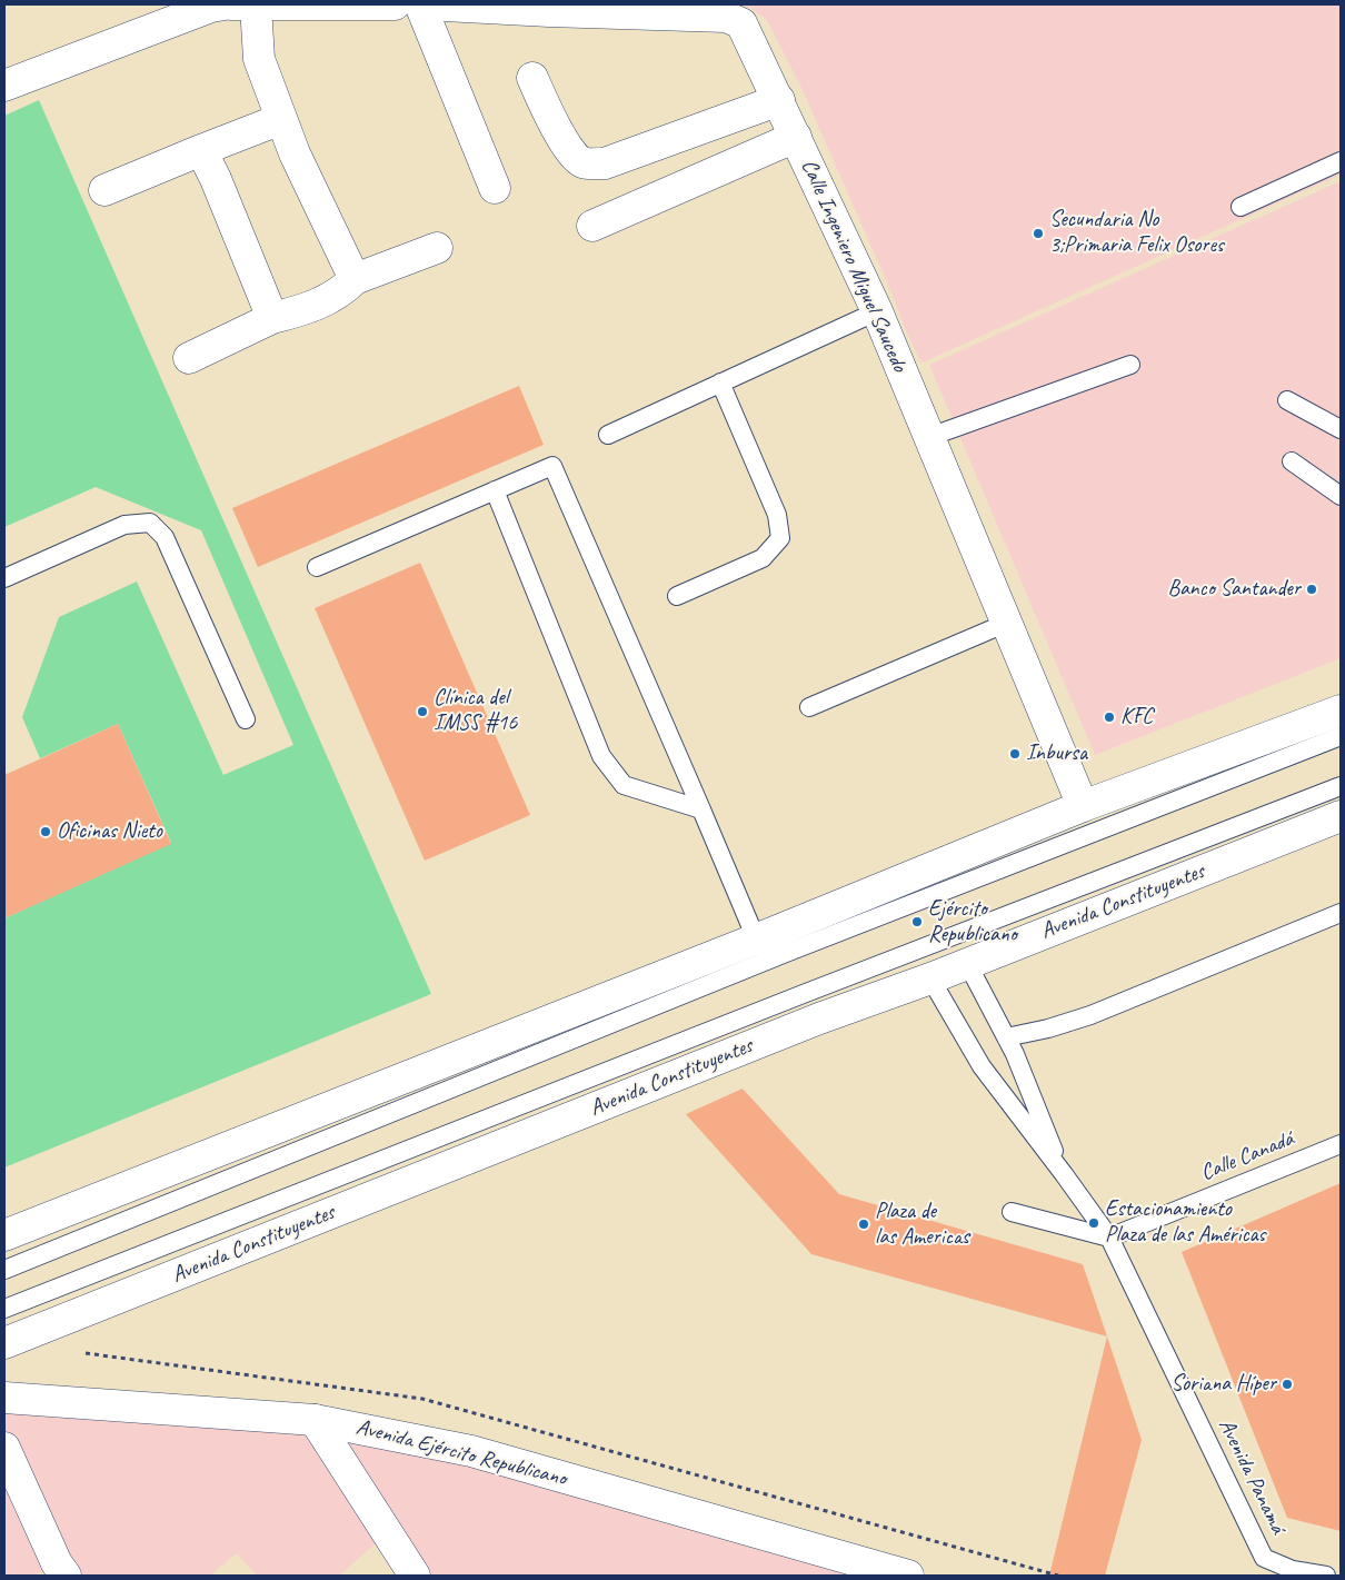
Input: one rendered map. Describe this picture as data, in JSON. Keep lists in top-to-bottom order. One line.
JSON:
{"streets":{"street":["Calle Ingeniero Miguel Saucedo","Avenida Constituyentes","Avenida Ejército Republicano"],"lane":["Calle Canadá","Avenida Panamá"]},"crossings":[["Calle Canadá","Avenida Panamá"]],"places":["Secundaria No 3;Primaria Felix Osores","Banco Santander","Clínica del IMSS #16","KFC","Inbursa","Oficinas Nieto","Ejército Republicano","Estacionamiento Plaza de las Américas","Plaza de las Americas","Soriana Híper"]}
